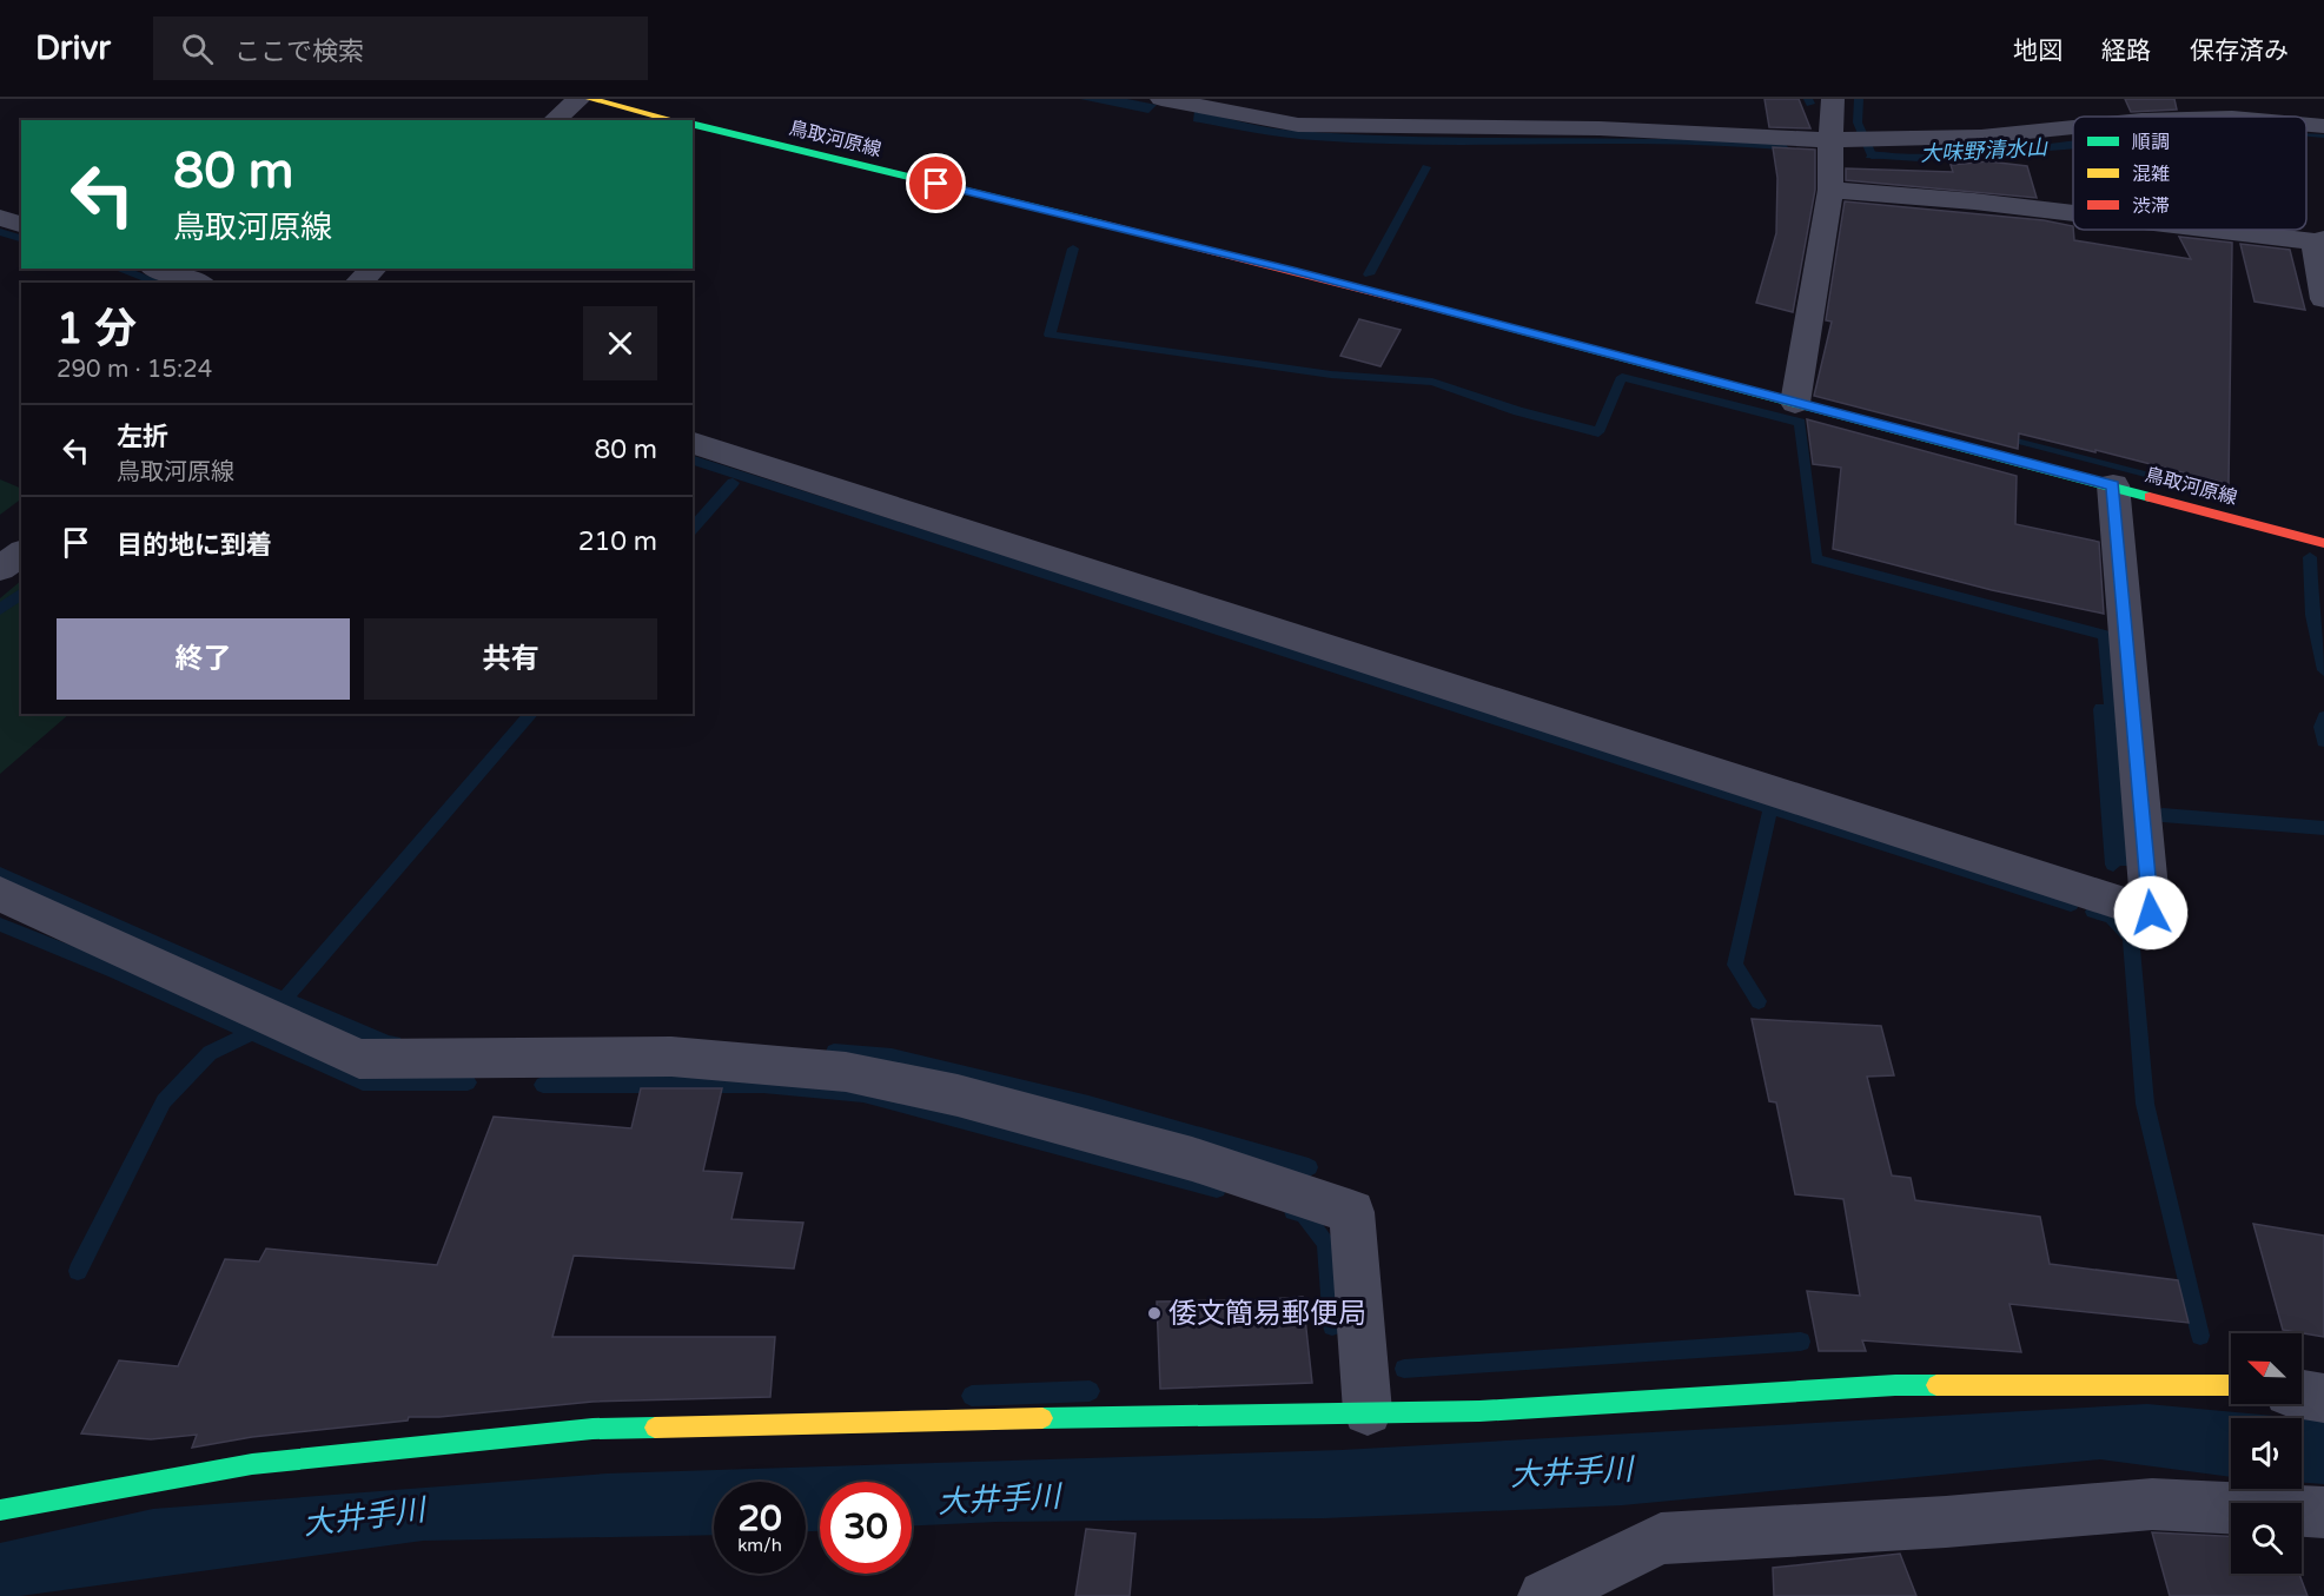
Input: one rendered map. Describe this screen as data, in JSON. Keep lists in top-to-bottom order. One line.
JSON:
{"streets":{"main road":["鳥取河原線"]},"water":["大味野清水山","大井手川"],"places":["倭文簡易郵便局"],"legend":["順調","混雑","渋滞"],"north":"top left","page":{"header":"Drivr","search":"ここで検索","nav":["地図","経路","保存済み"],"turn":["80 m","鳥取河原線"],"heading":["1 分","290 m · 15:24"],"list":[{"name":"左折","note":"鳥取河原線","value":"80 m"},{"name":"目的地に到着","value":"210 m"}],"buttons":["終了","共有"],"speed":"20 km/h","limit":"30"}}
